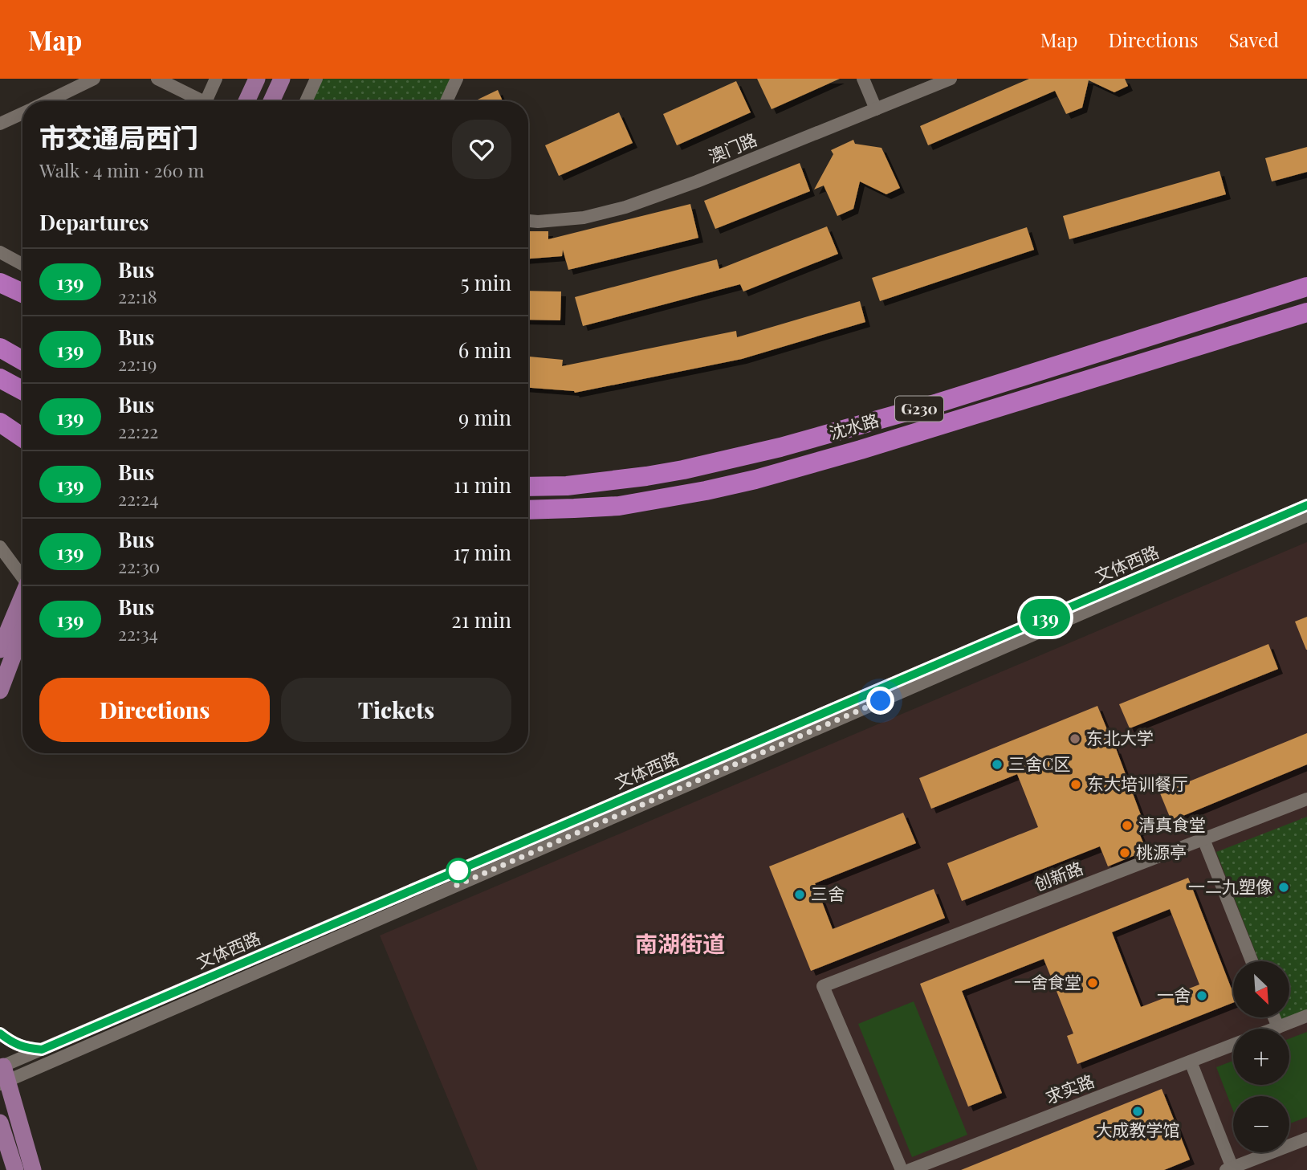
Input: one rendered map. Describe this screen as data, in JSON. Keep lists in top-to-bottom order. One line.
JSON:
{"streets":{"highway":["G230","沈水路"],"street":["澳门路","文体西路","创新路","求实路"]},"districts":["南湖街道"],"places":["东北大学","三舍C区","东大培训餐厅","清真食堂","桃源亭","一二九塑像","三舍","一舍食堂","一舍","大成教学馆"],"lines":["bus line 139"],"north":"bottom right","page":{"header":"Map","nav":["Map","Directions","Saved"],"on_map":"139","heading":[["市交通局西门","Walk · 4 min · 260 m"],"Departures"],"list":[{"mark":"139","name":"Bus","note":"22:18","value":"5 min"},{"mark":"139","name":"Bus","note":"22:19","value":"6 min"},{"mark":"139","name":"Bus","note":"22:22","value":"9 min"},{"mark":"139","name":"Bus","note":"22:24","value":"11 min"},{"mark":"139","name":"Bus","note":"22:30","value":"17 min"},{"mark":"139","name":"Bus","note":"22:34","value":"21 min"}],"buttons":["Directions","Tickets"],"map_buttons":["+","−"]}}
